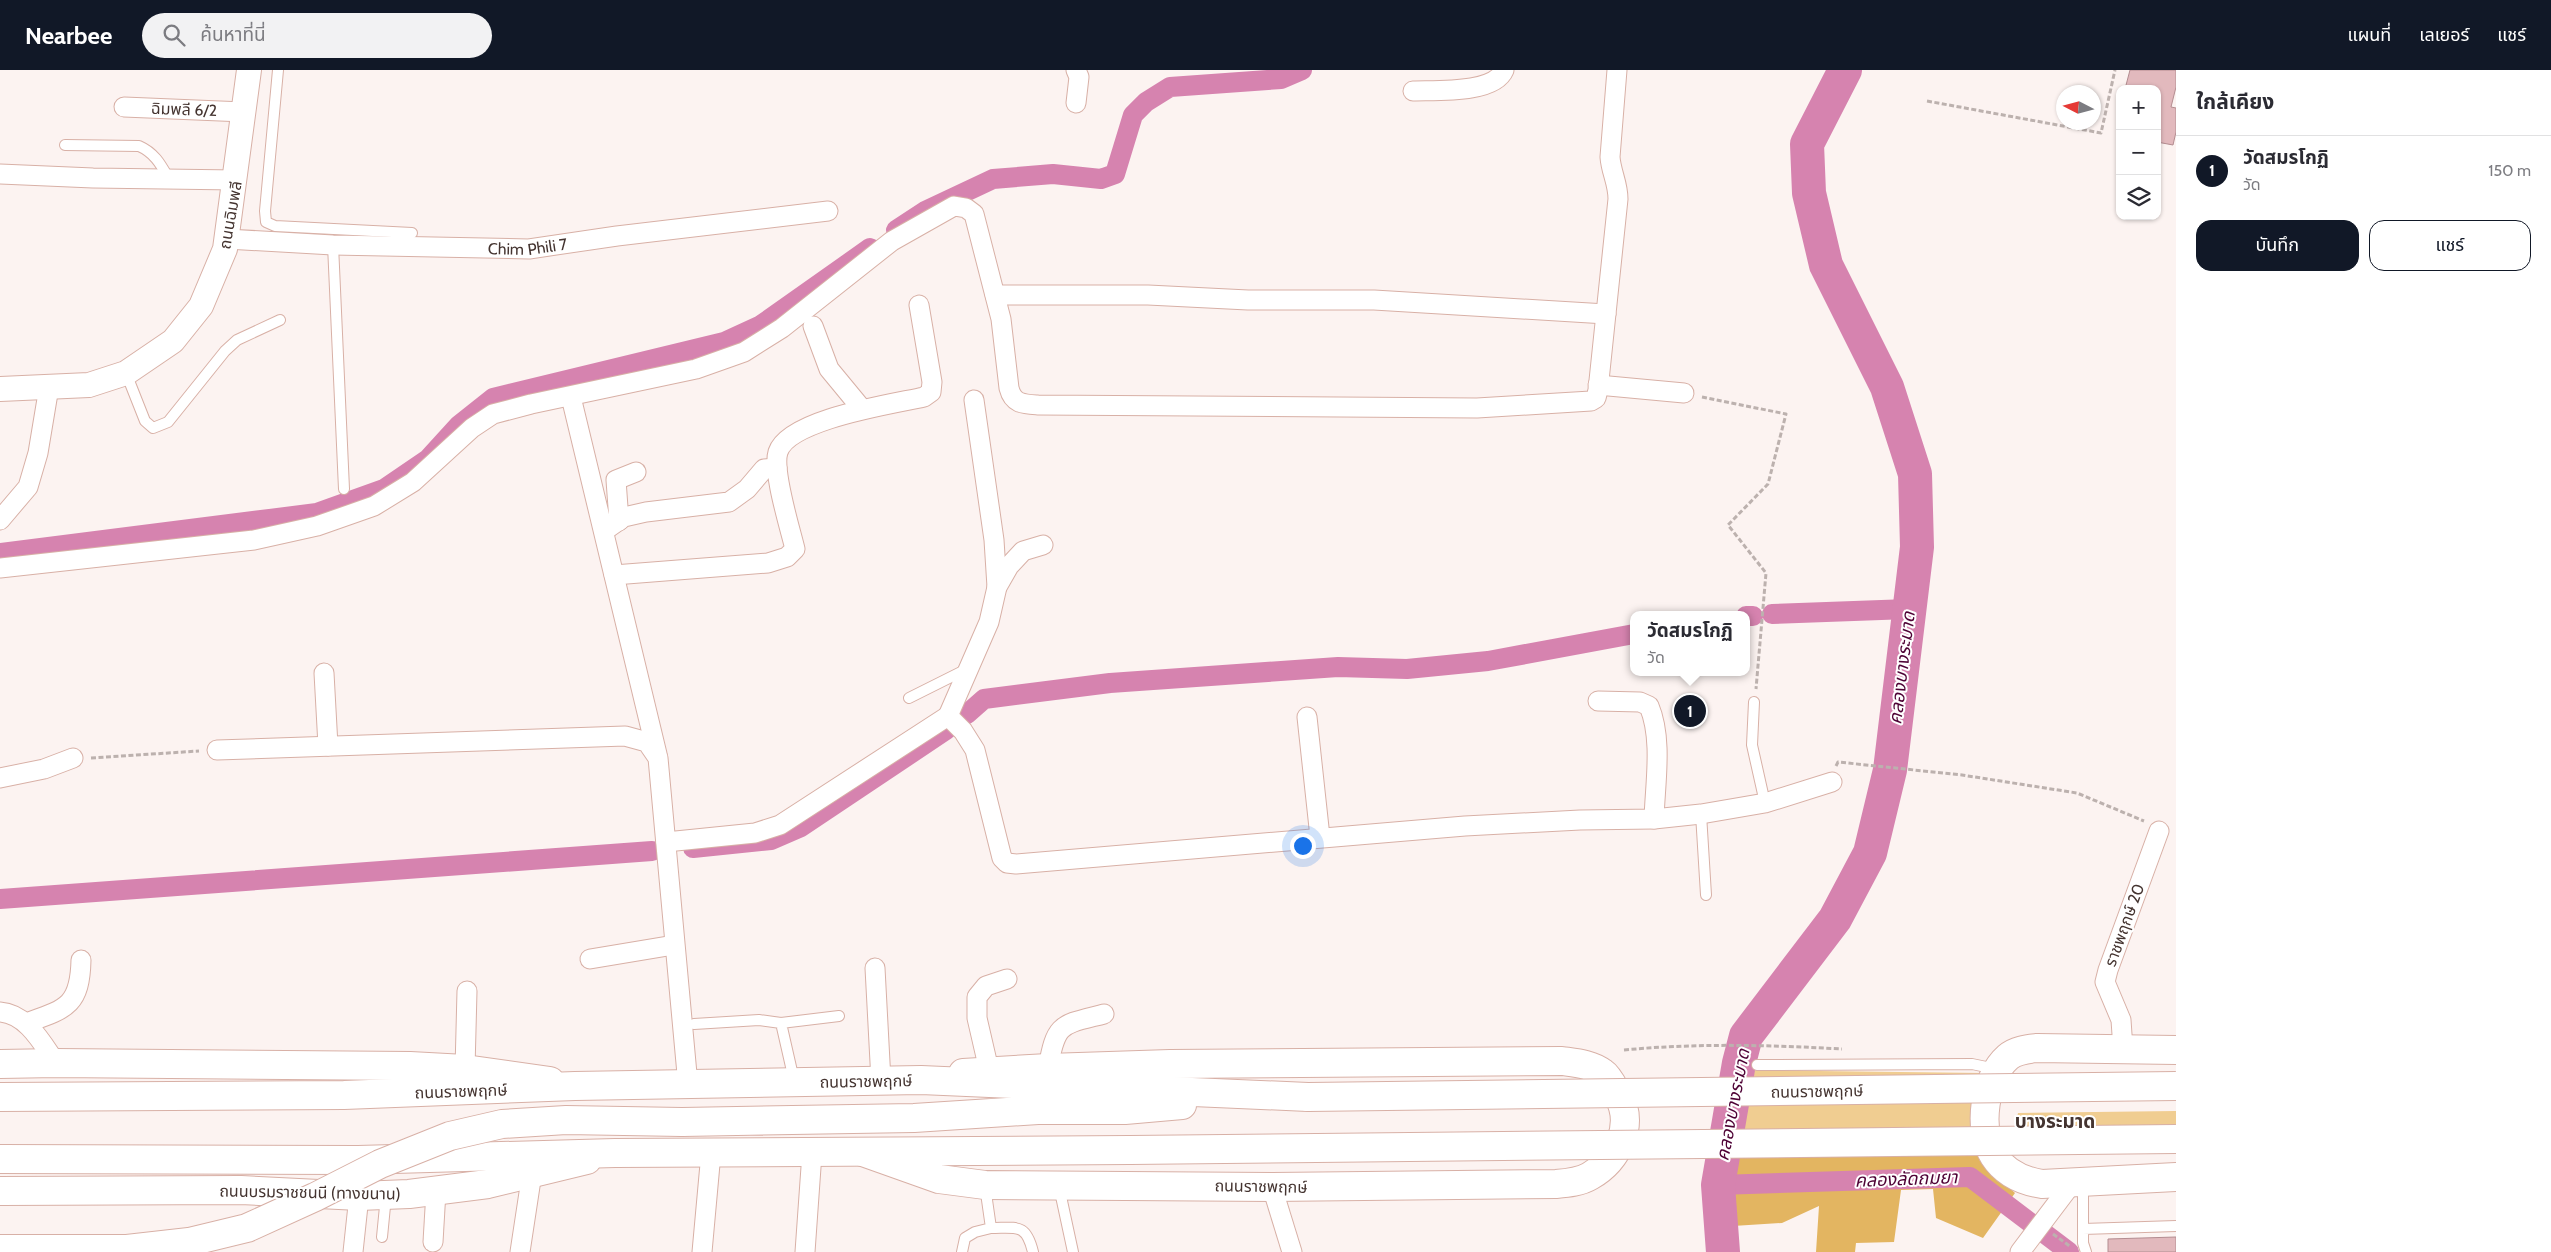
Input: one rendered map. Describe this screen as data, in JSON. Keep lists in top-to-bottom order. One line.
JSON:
{"streets":{"main road":["ถนนราชพฤกษ์","ถนนบรมราชชนนี (ทางขนาน)"],"street":["ฉิมพลี 6/2","ถนนฉิมพลี","Chim Phili 7","ราชพฤกษ์ 20"]},"crossings":[["ฉิมพลี 6/2","ถนนฉิมพลี"],["ถนนฉิมพลี","Chim Phili 7"],["ถนนราชพฤกษ์","ถนนบรมราชชนนี (ทางขนาน)"]],"districts":["บางระมาด"],"water":["คลองบางระมาด","คลองลัดถมยา"],"north":"left","page":{"header":"Nearbee","search":"ค้นหาที่นี่","nav":["แผนที่","เลเยอร์","แชร์"],"heading":"ใกล้เคียง","map_buttons":["+","−"],"list":[{"mark":"1","name":"วัดสมรโกฏิ","note":"วัด","value":"150 m"}],"buttons":["บันทึก","แชร์"],"popup":["วัดสมรโกฏิ","วัด"],"pins":"1"}}
